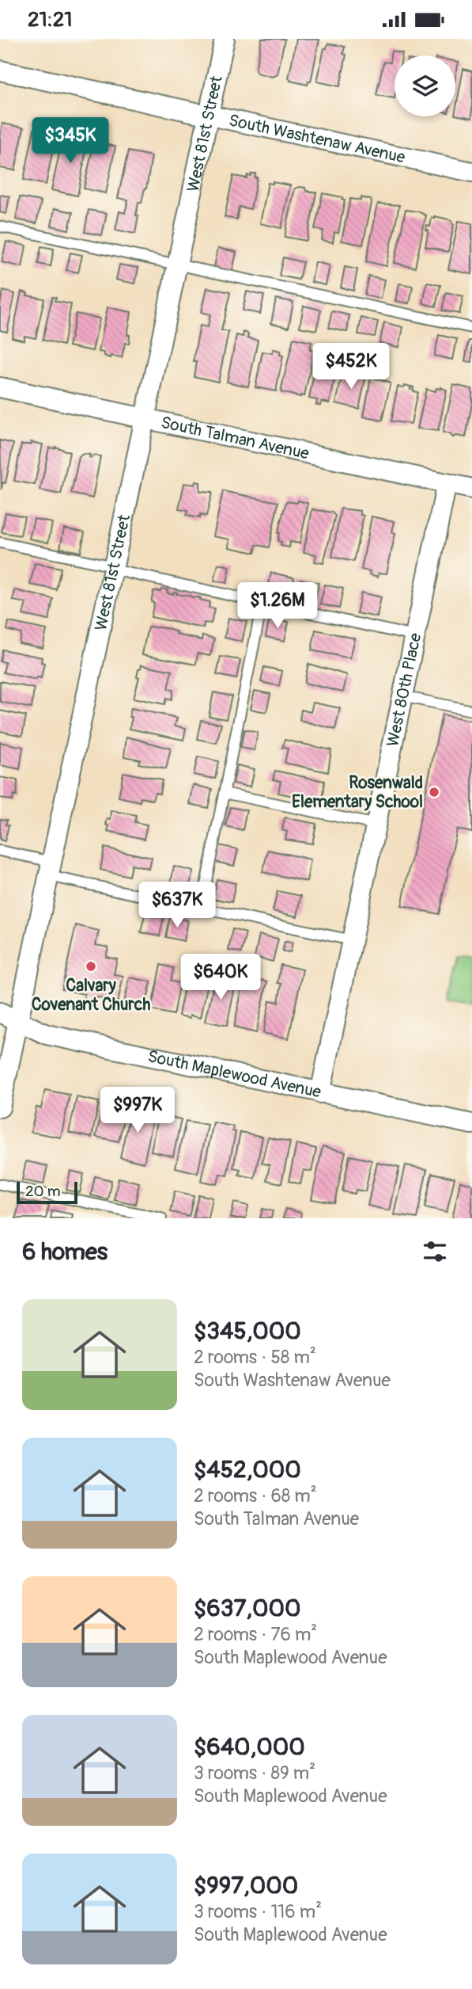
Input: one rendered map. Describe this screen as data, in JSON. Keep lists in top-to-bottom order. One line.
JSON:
{"streets":{"street":["West 81st Street","South Washtenaw Avenue","South Talman Avenue","West 80th Place","South Maplewood Avenue"]},"crossings":[["West 81st Street","South Washtenaw Avenue"],["West 81st Street","South Talman Avenue"],["West 81st Street","South Maplewood Avenue"],["South Talman Avenue","West 80th Place"],["West 80th Place","South Maplewood Avenue"]],"places":["Rosenwald Elementary School","Calvary Covenant Church"],"scale_bar":"20 m","page":{"status":"21:21","price":["$345K","$452K","$1.26M","$637K","$640K","$997K"],"scale":"20 m","heading":"6 homes","list":[{"name":"$345,000","note":"2 rooms · 58 m² · South Washtenaw Avenue"},{"name":"$452,000","note":"2 rooms · 68 m² · South Talman Avenue"},{"name":"$637,000","note":"2 rooms · 76 m² · South Maplewood Avenue"},{"name":"$640,000","note":"3 rooms · 89 m² · South Maplewood Avenue"},{"name":"$997,000","note":"3 rooms · 116 m² · South Maplewood Avenue"}]}}
